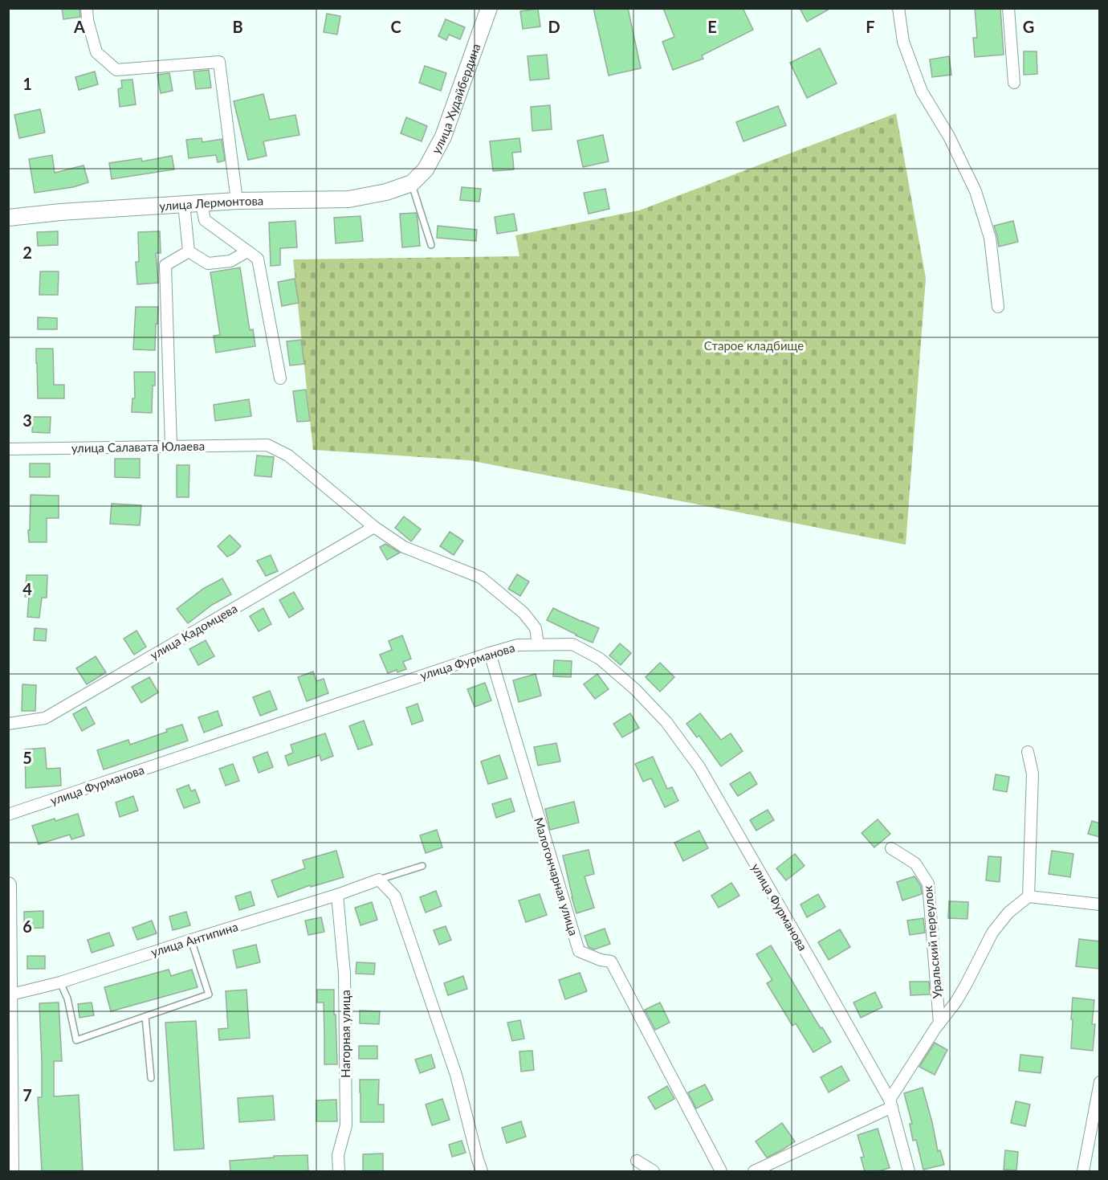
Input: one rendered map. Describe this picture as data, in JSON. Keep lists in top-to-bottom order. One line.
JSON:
{"streets":{"street":["улица Худайбердина","улица Лермонтова","улица Салавата Юлаева","улица Кадомцева","улица Фурманова","Малогончарная улица","улица Антипина","Уральский переулок","Нагорная улица"]},"crossings":[["улица Худайбердина","улица Лермонтова"],["улица Салавата Юлаева","улица Кадомцева"],["улица Фурманова","Малогончарная улица"],["улица Антипина","Нагорная улица"]],"parks":["Старое кладбище"],"grid":{"columns":["A","B","C","D","E","F","G"],"rows":["1","2","3","4","5","6","7"]}}
